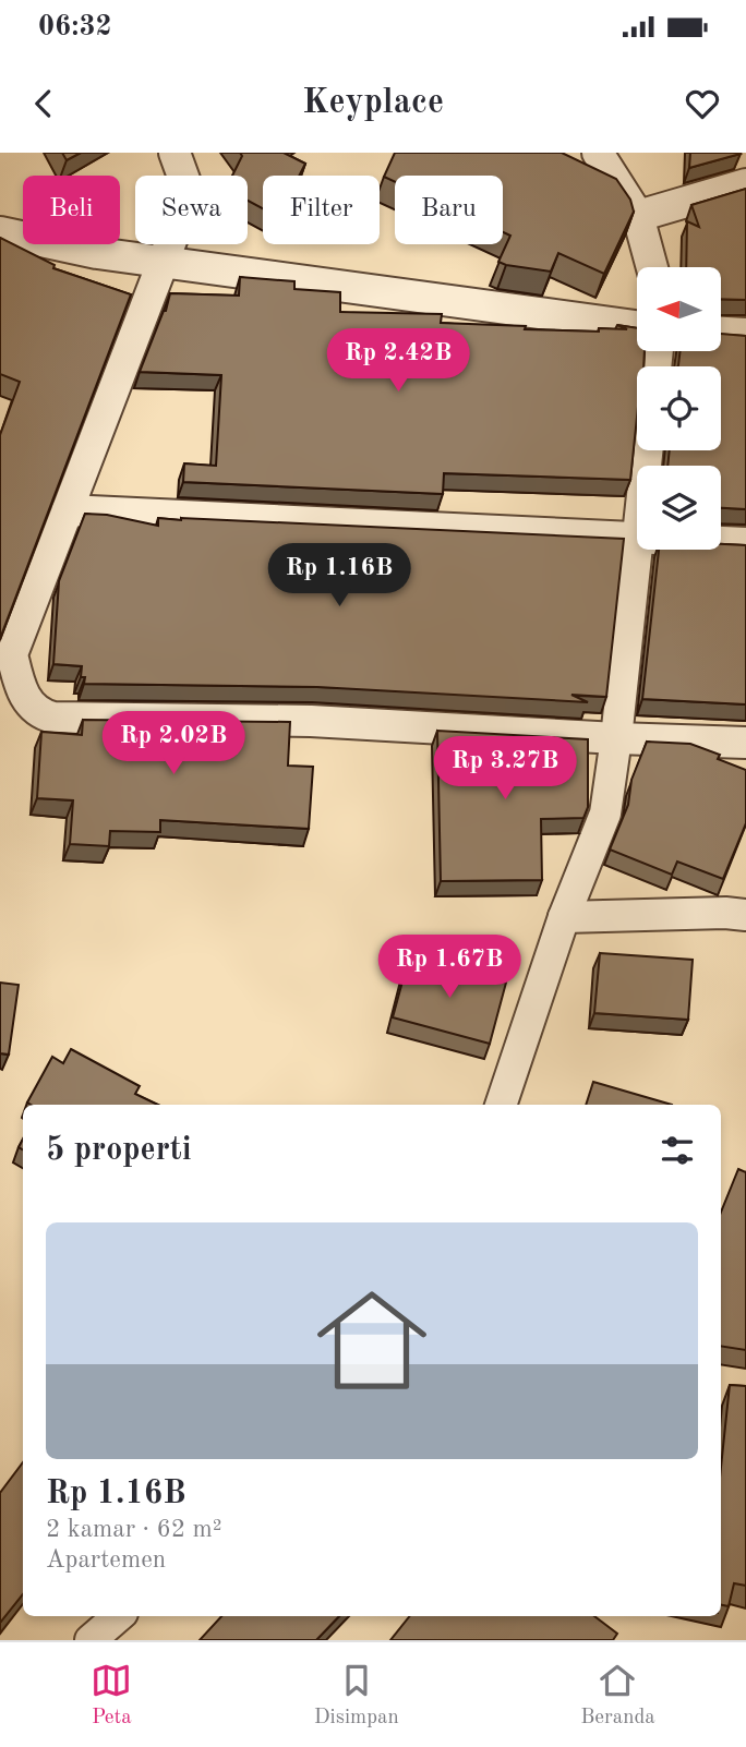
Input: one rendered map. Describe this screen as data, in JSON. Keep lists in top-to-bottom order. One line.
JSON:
{"north":"left","page":{"status":"06:32","header":"Keyplace","chip":["Beli","Sewa","Filter","Baru"],"price":["Rp 2.42B","Rp 1.16B","Rp 2.02B","Rp 3.27B","Rp 1.67B"],"heading":"5 properti","list":[{"name":"Rp 1.16B","note":"2 kamar · 62 m² · Apartemen"}],"tabs":["Peta","Disimpan","Beranda"]}}
